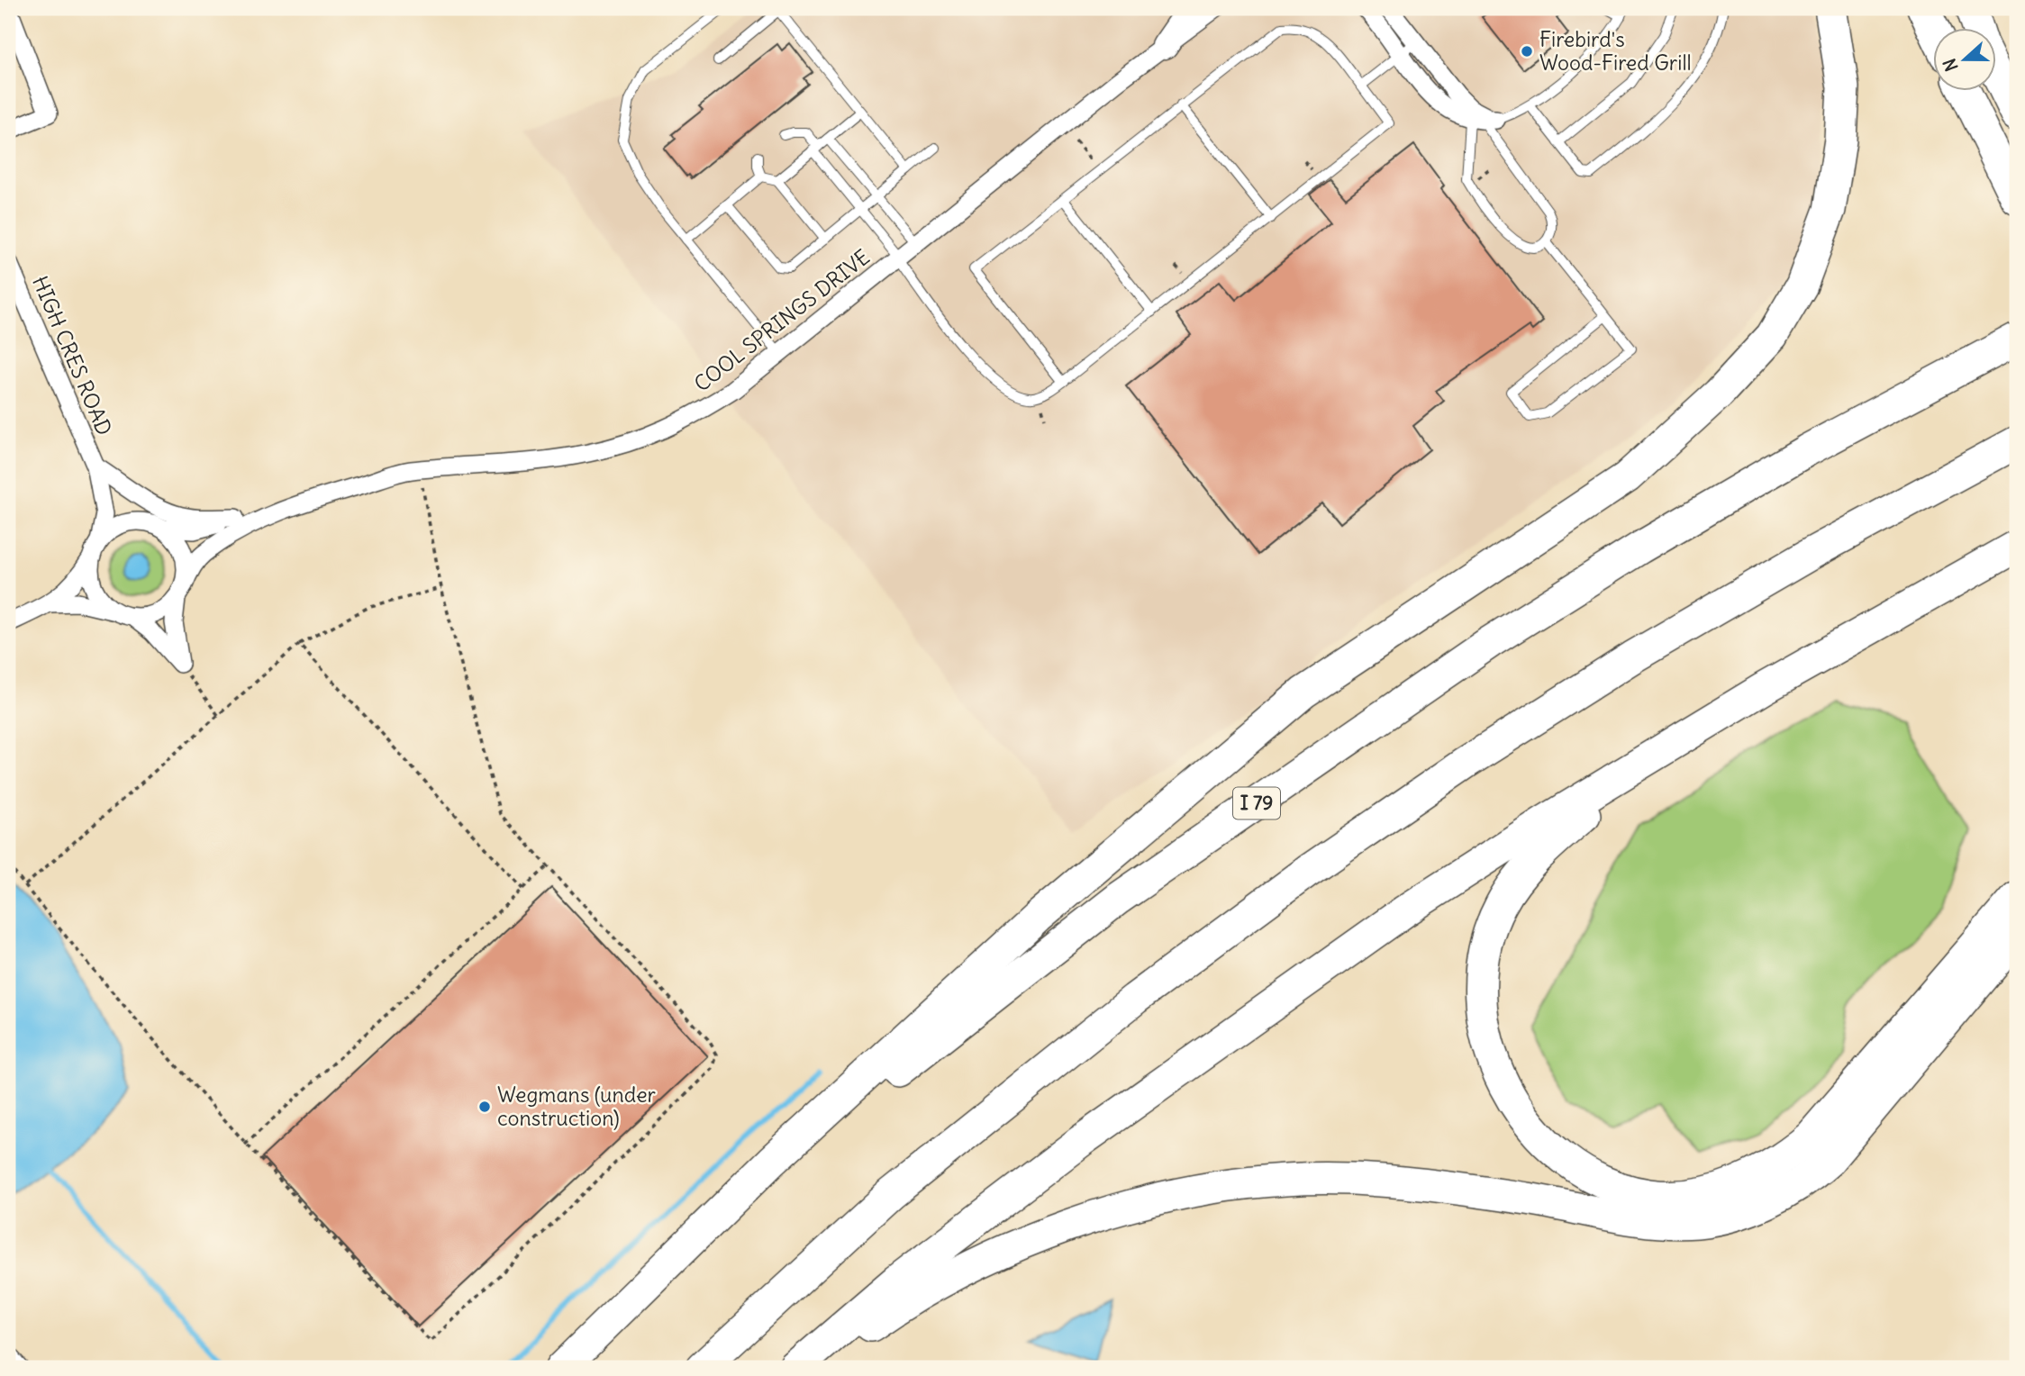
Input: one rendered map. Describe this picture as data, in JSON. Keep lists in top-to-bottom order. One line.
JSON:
{"streets":{"highway":["I 79"],"street":["COOL SPRINGS DRIVE","HIGH CRES ROAD"]},"crossings":[["COOL SPRINGS DRIVE","HIGH CRES ROAD"]],"places":["Firebird's Wood-Fired Grill","Wegmans (under construction)"],"north":"left"}
